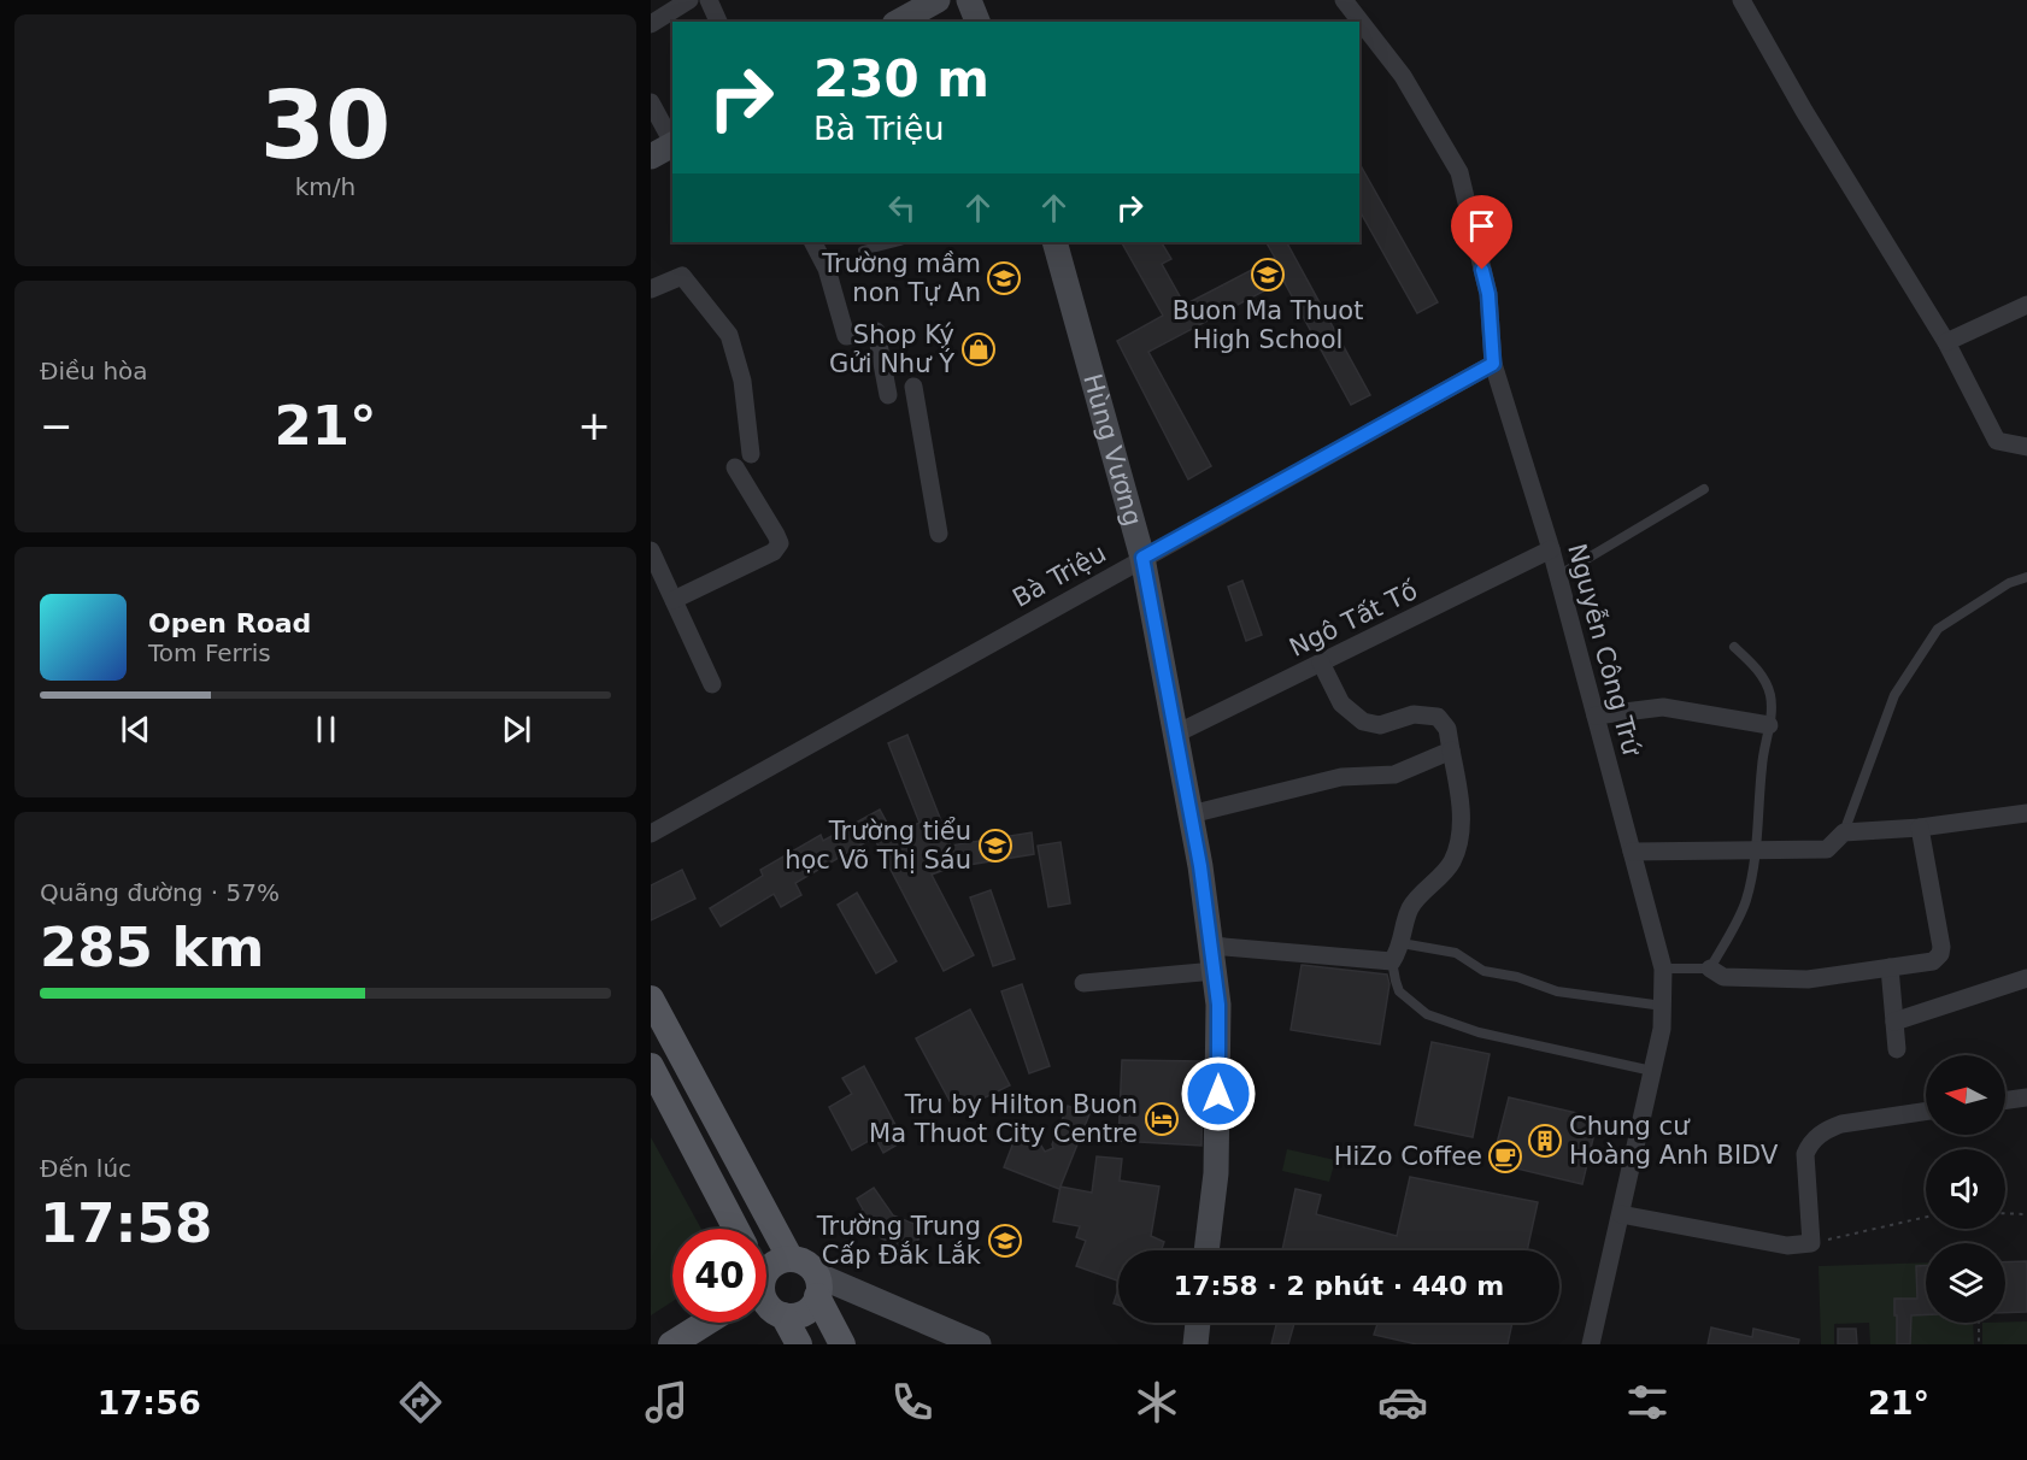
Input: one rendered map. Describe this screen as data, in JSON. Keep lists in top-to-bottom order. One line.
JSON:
{"streets":{"street":["Hùng Vương","Bà Triệu","Ngô Tất Tố","Nguyễn Công Trứ"]},"crossings":[["Hùng Vương","Bà Triệu"],["Hùng Vương","Ngô Tất Tố"],["Bà Triệu","Nguyễn Công Trứ"],["Ngô Tất Tố","Nguyễn Công Trứ"]],"places":{"school or university":["Buon Ma Thuot High School","Trường mầm non Tự An","Trường tiểu học Võ Thị Sáu","Trường Trung Cấp Đắk Lắk"],"shop":["Shop Ký Gửi Như Ý"],"hotel":["Tru by Hilton Buon Ma Thuot City Centre"],"building":["Chung cư Hoàng Anh BIDV"],"cafe":["HiZo Coffee"]},"north":"left","page":{"tile":[["30","km/h"],"Điều hòa",["Quãng đường · 57%","285 km"],["Đến lúc","17:58"]],"turn":["230 m","Bà Triệu"],"heat":["−","21°","+"],"song":["Open Road","Tom Ferris"],"limit":"40","trip":"17:58 · 2 phút · 440 m","tabs":["17:56","21°"]}}
